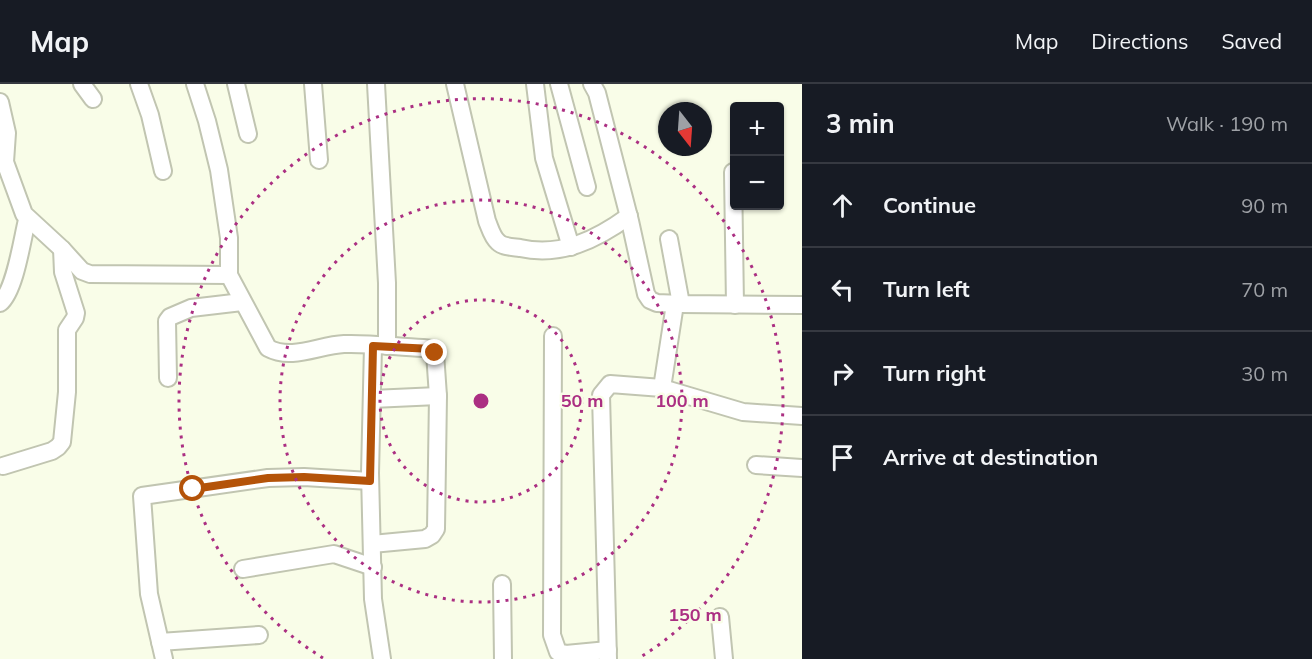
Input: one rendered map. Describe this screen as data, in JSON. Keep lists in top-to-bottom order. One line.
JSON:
{"north":"bottom","page":{"header":"Map","nav":["Map","Directions","Saved"],"heading":["3 min","Walk · 190 m"],"map_buttons":["+","−"],"list":[["Continue","90 m"],["Turn left","70 m"],["Turn right","30 m"],"Arrive at destination"]},"rings":["50 m","100 m","150 m"]}
